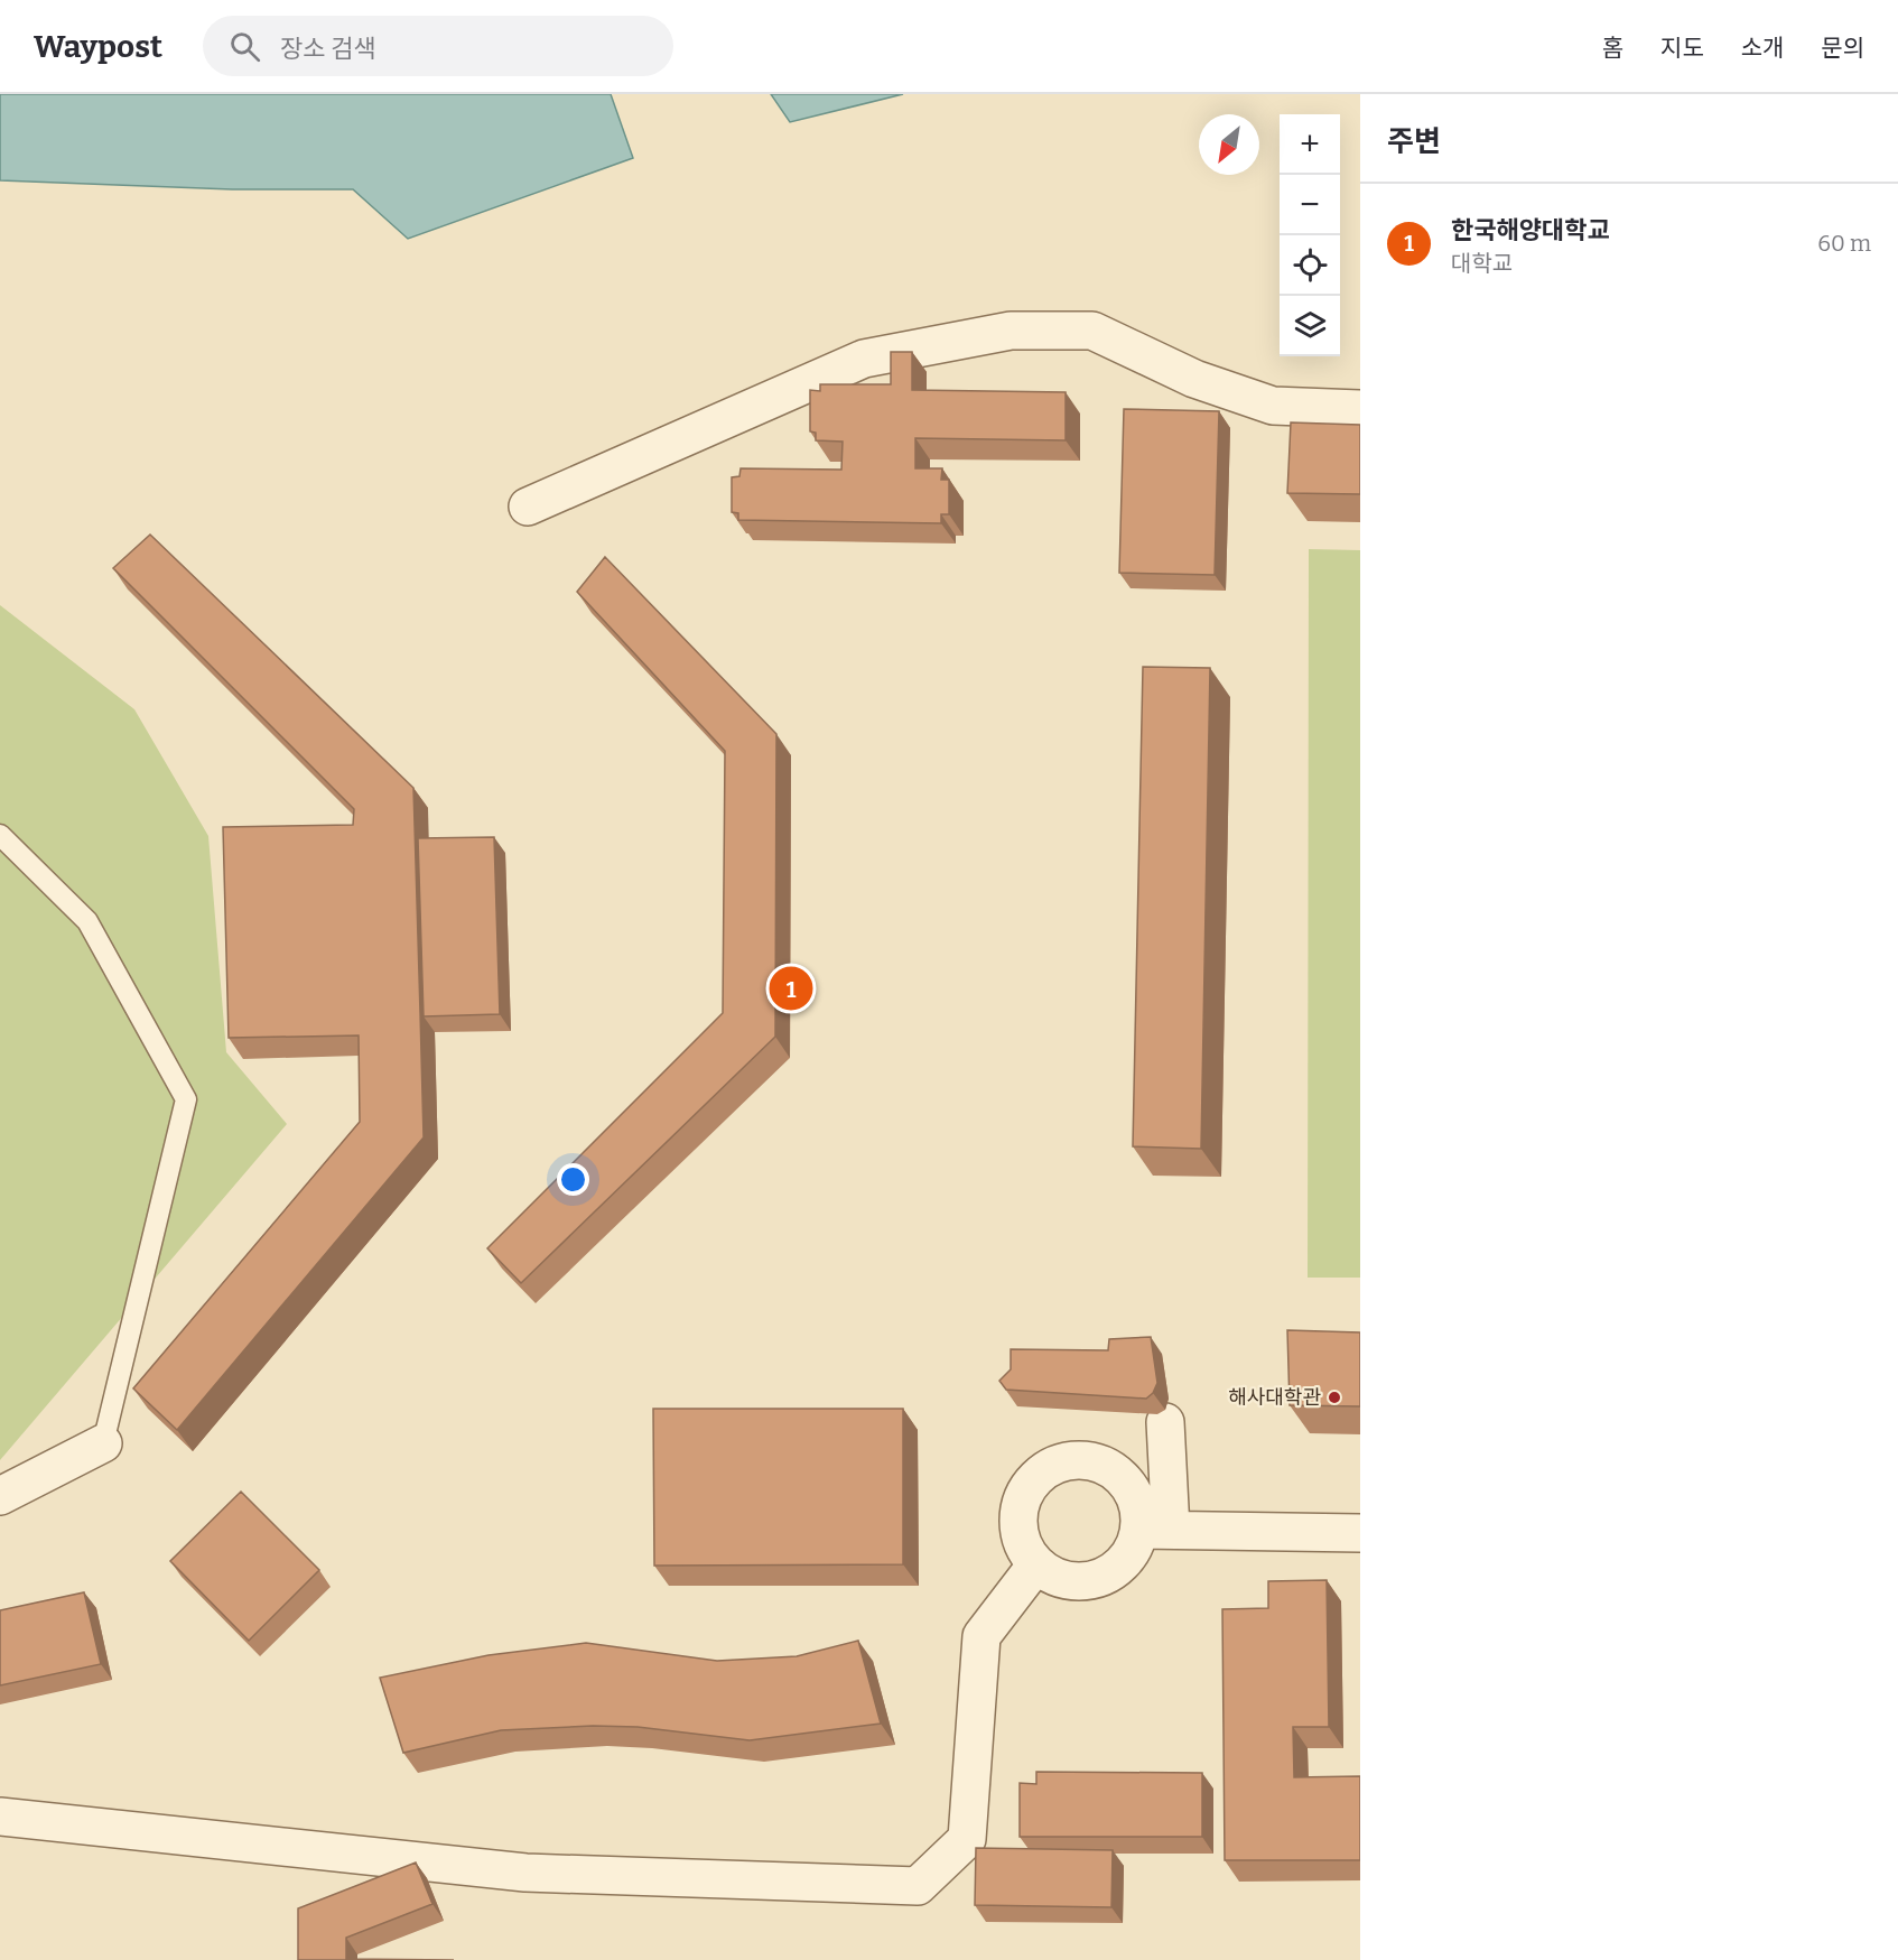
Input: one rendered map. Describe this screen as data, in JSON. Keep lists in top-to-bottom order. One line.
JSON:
{"places":["해사대학관"],"north":"bottom left","page":{"header":"Waypost","search":"장소 검색","nav":["홈","지도","소개","문의"],"heading":"주변","map_buttons":["+","−"],"list":[{"mark":"1","name":"한국해양대학교","note":"대학교","value":"60 m"}],"pins":"1"}}
